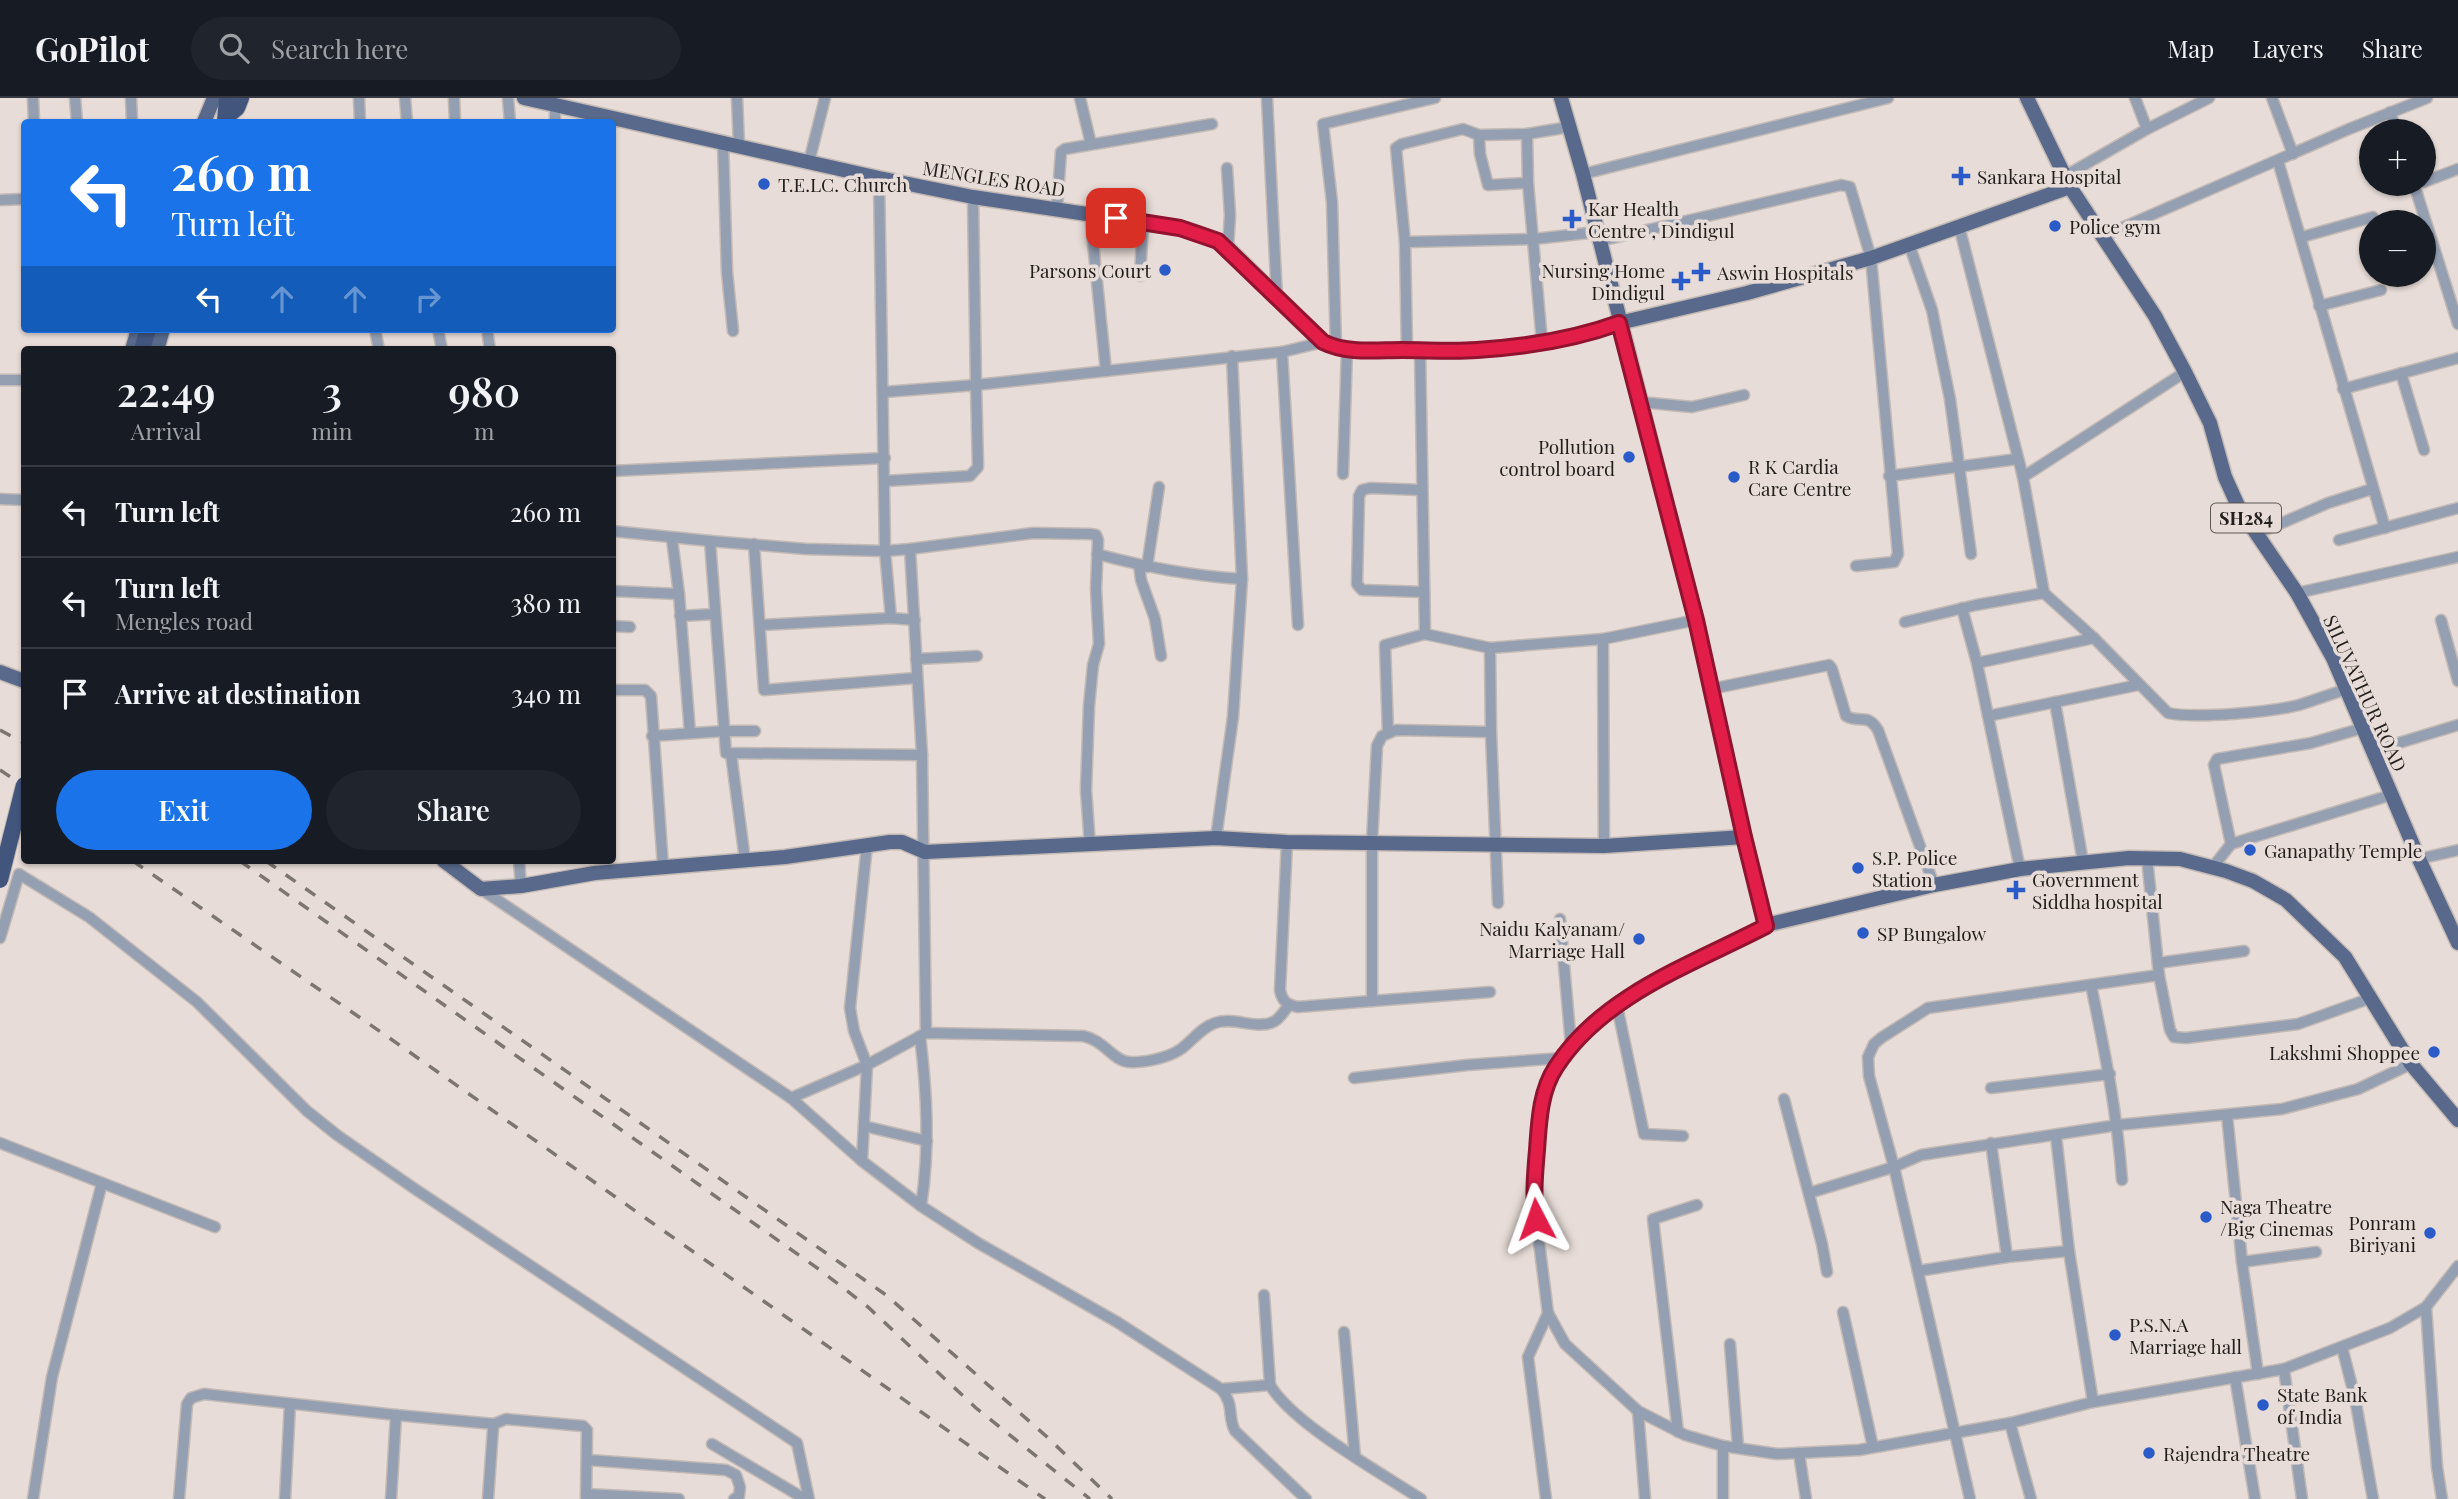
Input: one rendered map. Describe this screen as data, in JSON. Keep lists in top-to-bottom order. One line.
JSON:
{"streets":{"main road":["MENGLES ROAD","SH284","SILUVATHUR ROAD"]},"places":{"health":["Sankara Hospital","Kar Health Centre , Dindigul","Aswin Hospitals","Nursing Home Dindigul","Government Siddha hospital"],"other":["T.E.LC. Church","Police gym","Parsons Court","Pollution control board","R K Cardia Care Centre","Ganapathy Temple","S.P. Police Station","SP Bungalow","Naidu Kalyanam/ Marriage Hall","Lakshmi Shoppee","Naga Theatre /Big Cinemas","Ponram Biriyani","P.S.N.A Marriage hall","State Bank of India","Rajendra Theatre"]},"page":{"header":"GoPilot","search":"Search here","nav":["Map","Layers","Share"],"map_buttons":["+","−"],"turn":["260 m","Turn left"],"eta":["22:49","Arrival","3","min","980","m"],"list":[{"name":"Turn left","value":"260 m"},{"name":"Turn left","note":"Mengles road","value":"380 m"},{"name":"Arrive at destination","value":"340 m"}],"buttons":["Exit","Share"]}}
